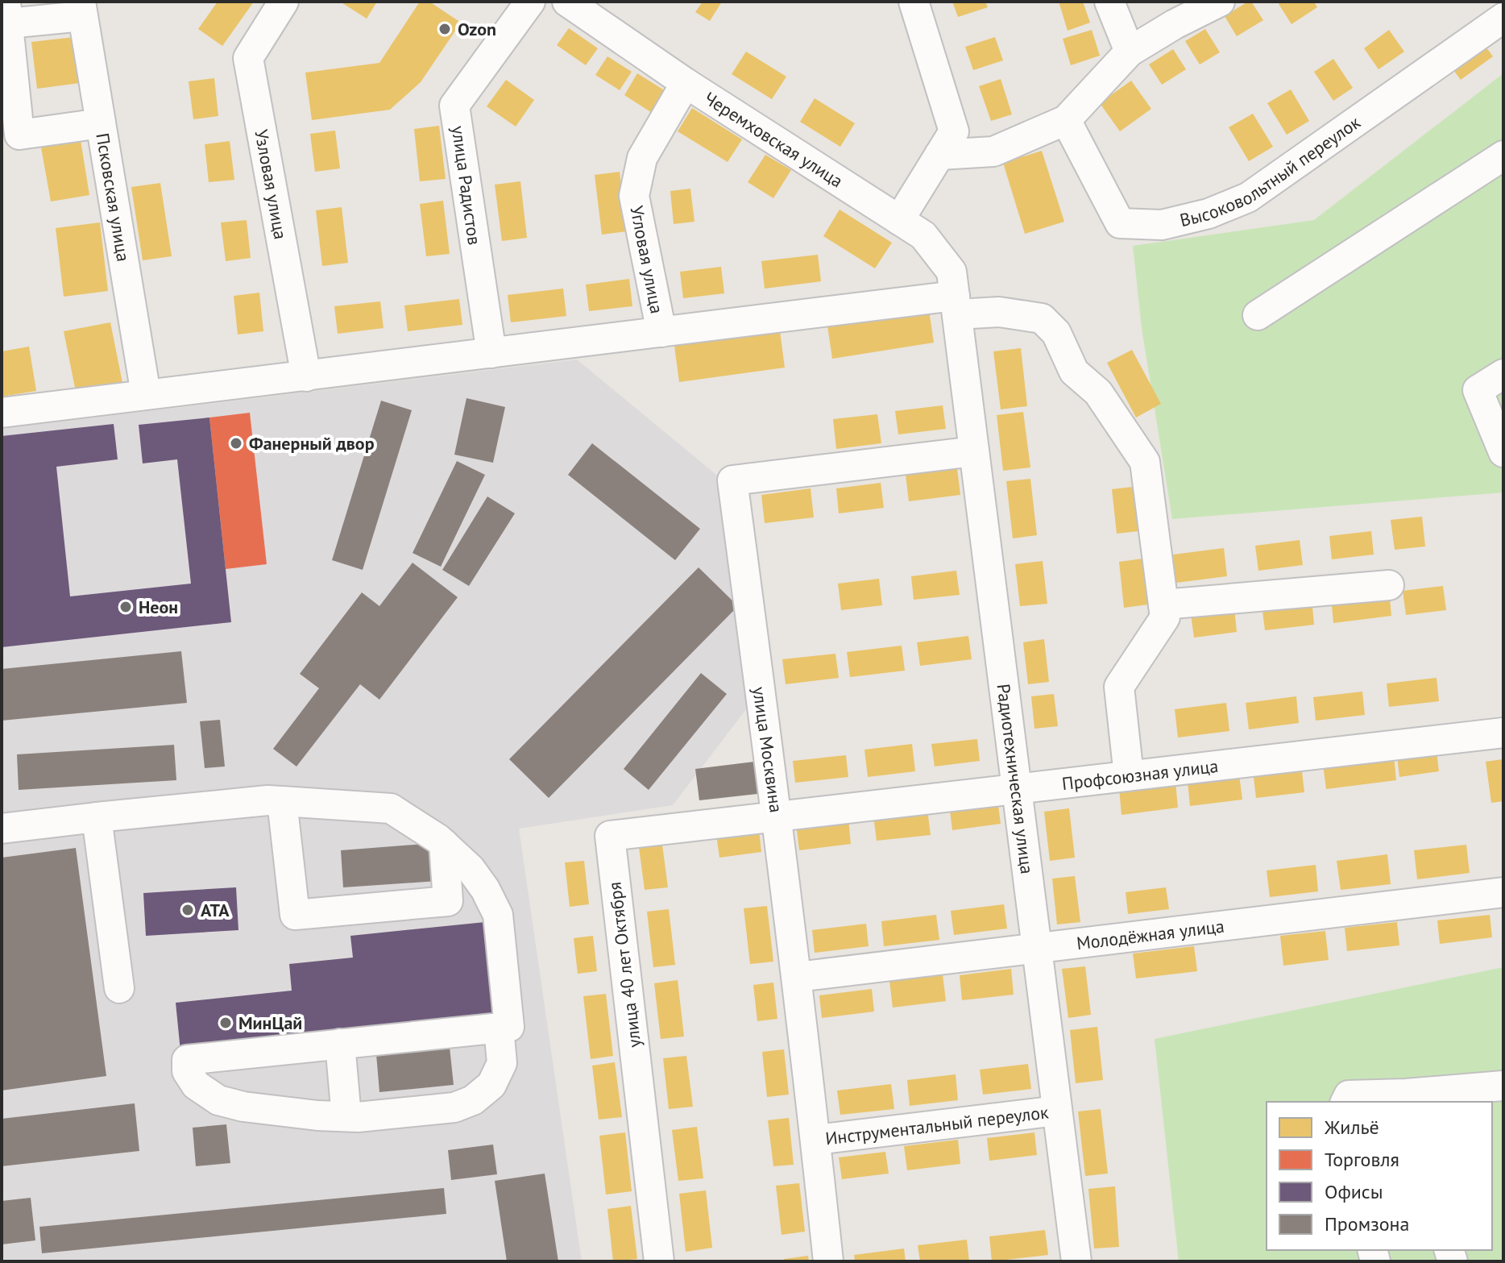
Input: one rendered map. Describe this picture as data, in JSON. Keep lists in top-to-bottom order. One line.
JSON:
{"streets":{"street":["Черемховская улица","Высоковольтный переулок","Узловая улица","улица Радистов","Псковская улица","Угловая улица","улица Москвина","Профсоюзная улица","Радиотехническая улица","Молодёжная улица","улица 40 лет Октября","Инструментальный переулок"]},"crossings":[["Черемховская улица","Угловая улица"],["Черемховская улица","Радиотехническая улица"],["улица Москвина","Профсоюзная улица"],["улица Москвина","Радиотехническая улица"],["улица Москвина","Молодёжная улица"],["улица Москвина","улица 40 лет Октября"],["улица Москвина","Инструментальный переулок"],["Профсоюзная улица","Радиотехническая улица"],["Профсоюзная улица","улица 40 лет Октября"],["Радиотехническая улица","Молодёжная улица"],["Радиотехническая улица","Инструментальный переулок"]],"places":["Ozon","Фанерный двор","Неон","АТА","МинЦай"],"legend":["Жильё","Торговля","Офисы","Промзона"]}
